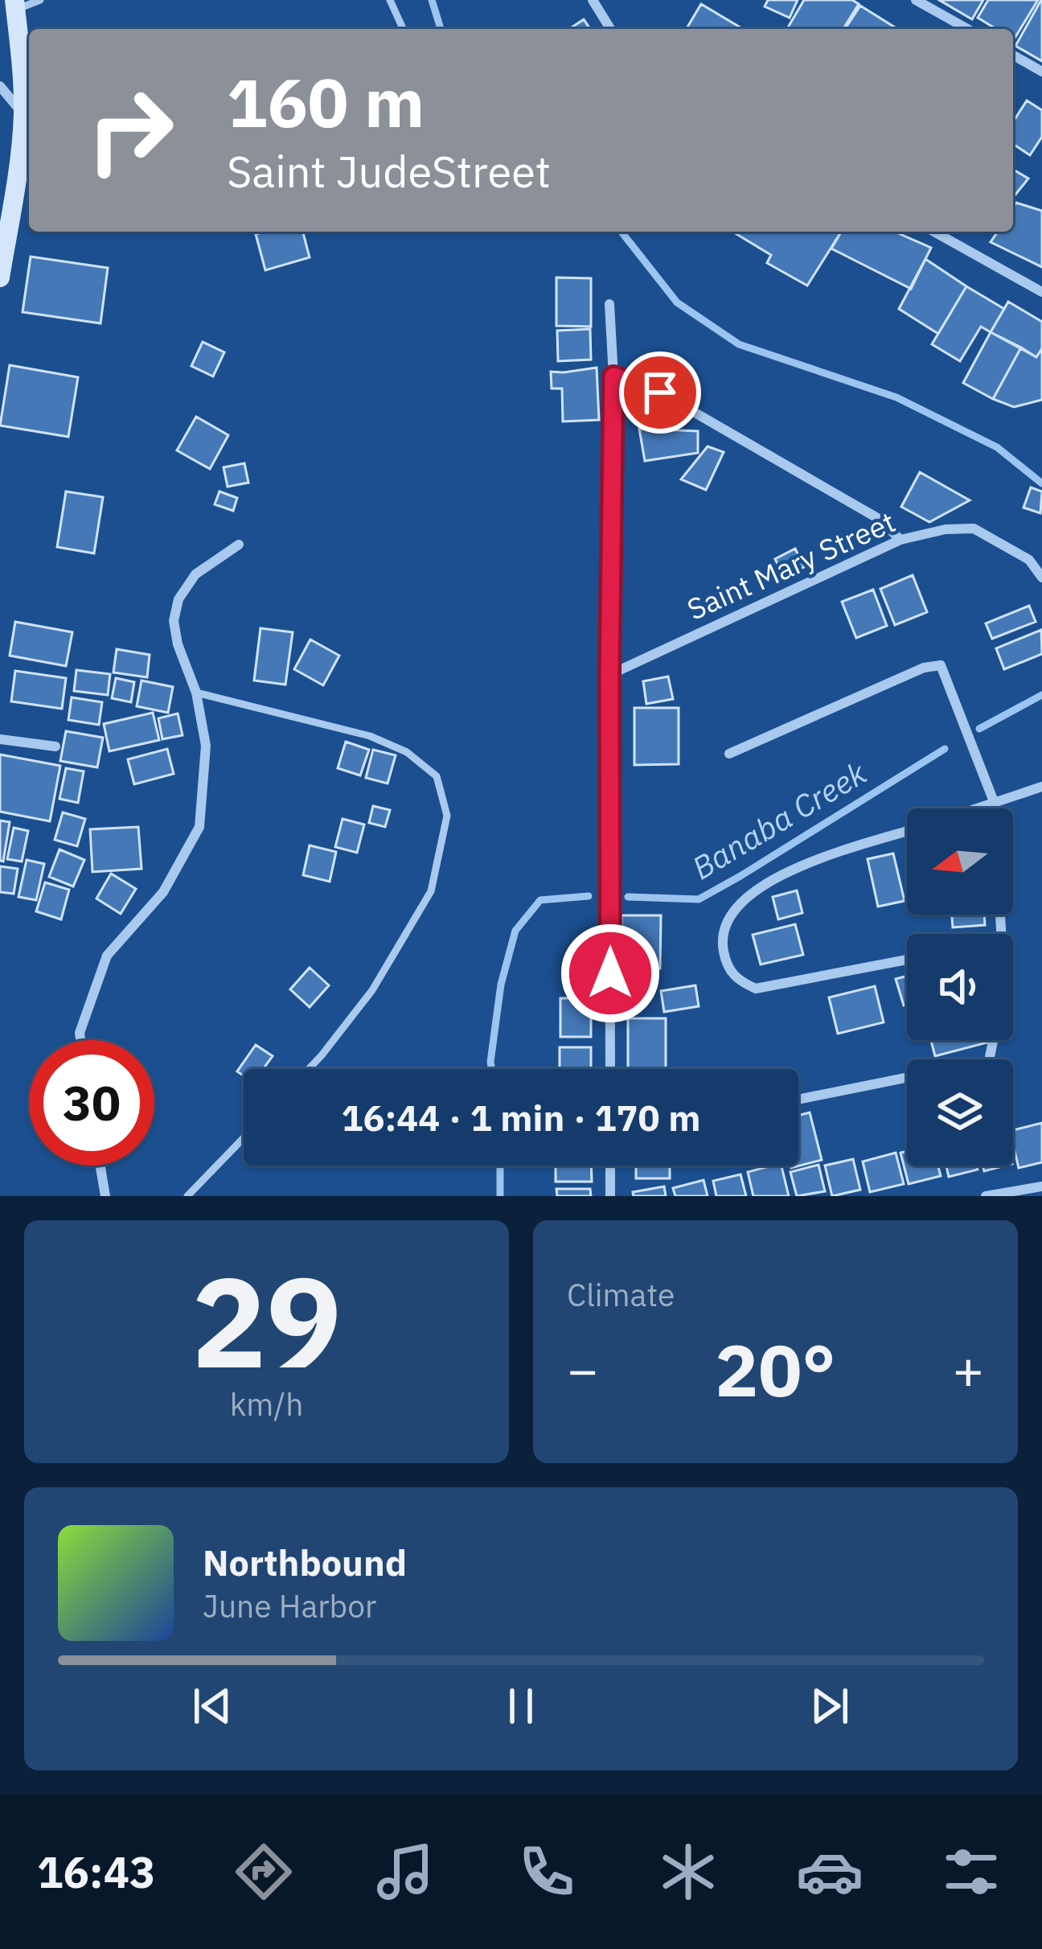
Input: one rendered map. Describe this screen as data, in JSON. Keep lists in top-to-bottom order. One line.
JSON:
{"streets":{"street":["Saint Mary Street"]},"water":["Banaba Creek"],"north":"left","page":{"turn":["160 m","Saint JudeStreet"],"limit":"30","trip":"16:44 · 1 min · 170 m","tile":[["29","km/h"],"Climate"],"heat":["−","20°","+"],"song":["Northbound","June Harbor"],"tabs":"16:43"}}
